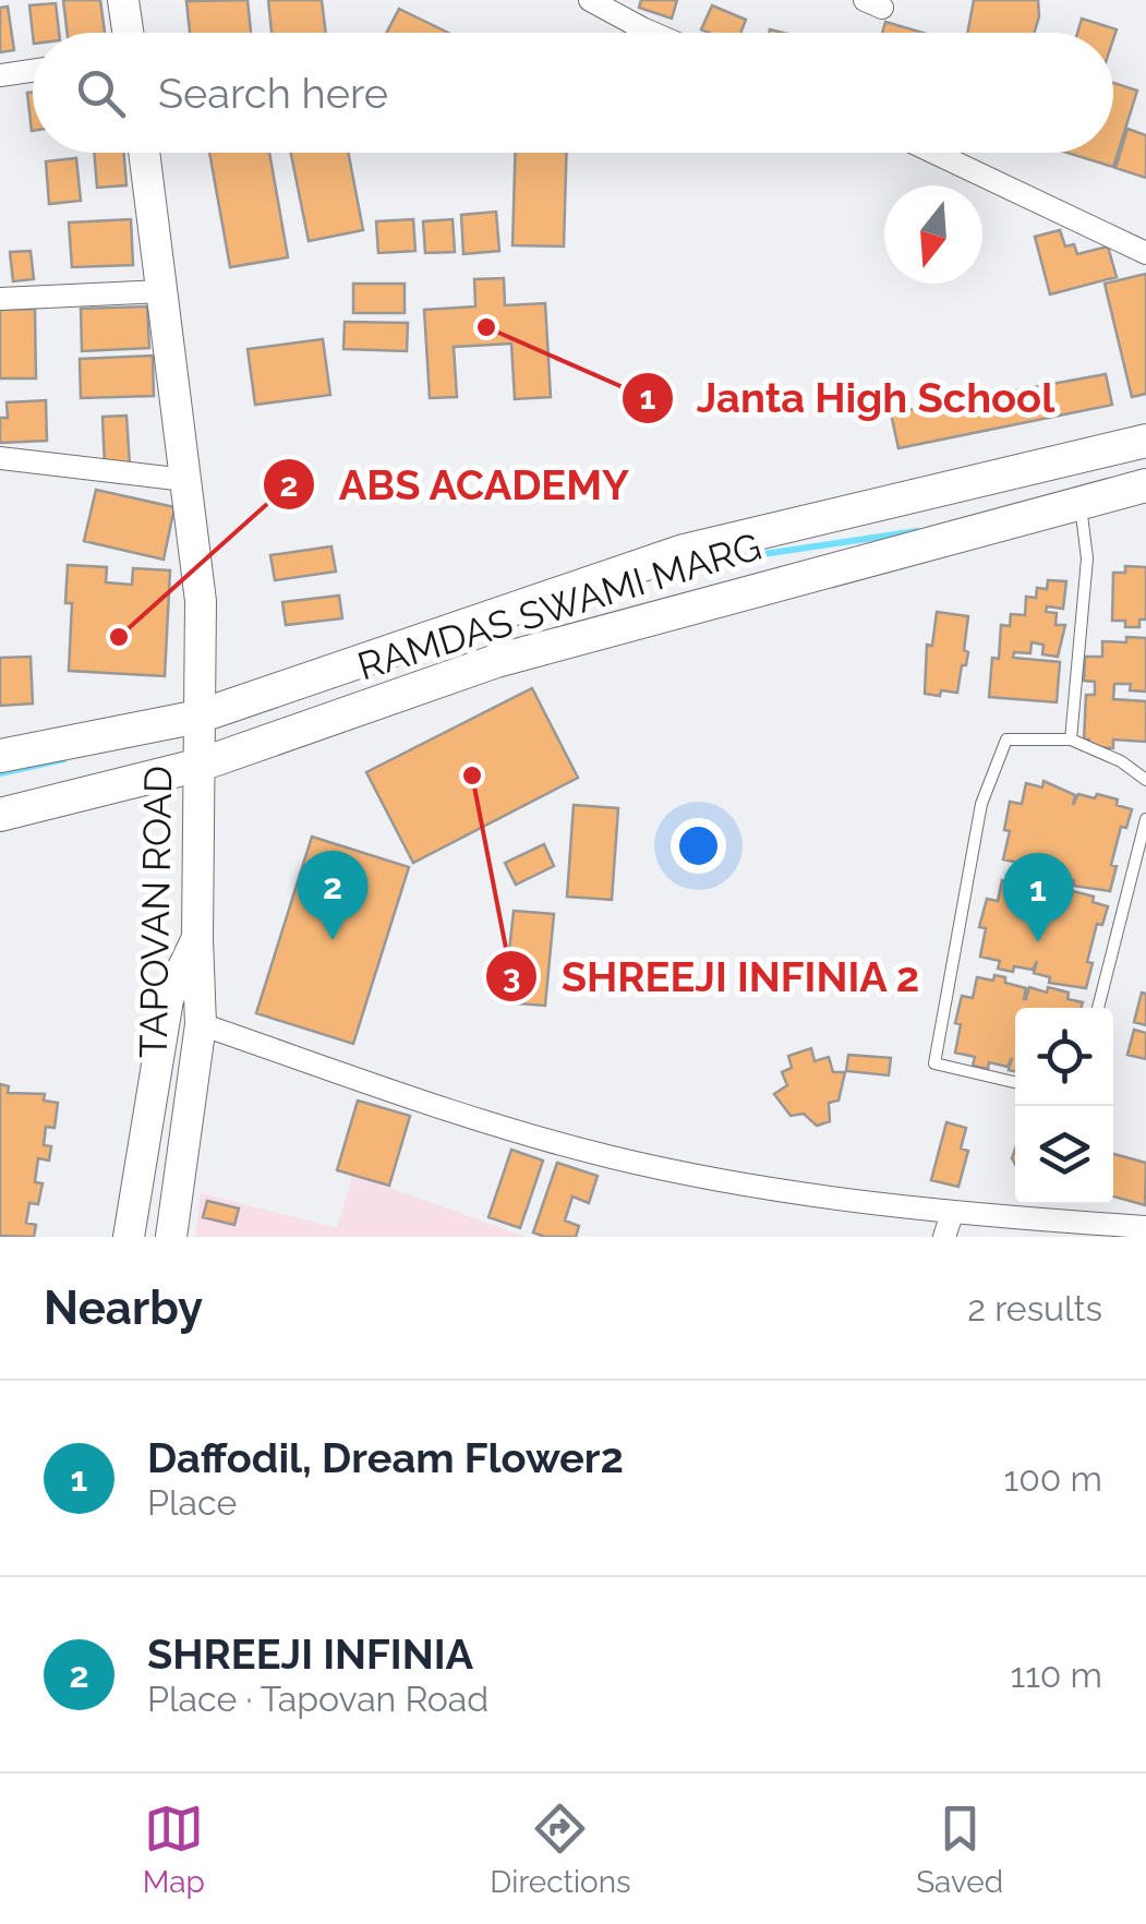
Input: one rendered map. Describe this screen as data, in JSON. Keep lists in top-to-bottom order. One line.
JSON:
{"streets":{"main road":["RAMDAS SWAMI MARG","TAPOVAN ROAD"]},"crossings":[["RAMDAS SWAMI MARG","TAPOVAN ROAD"]],"places":["Janta High School","ABS ACADEMY","SHREEJI INFINIA 2"],"north":"bottom","page":{"search":"Search here","pins":["2","1"],"heading":["Nearby","2 results"],"list":[{"mark":"1","name":"Daffodil, Dream Flower2","note":"Place","value":"100 m"},{"mark":"2","name":"SHREEJI INFINIA","note":"Place · Tapovan Road","value":"110 m"}],"nav":["Map","Directions","Saved"]}}
